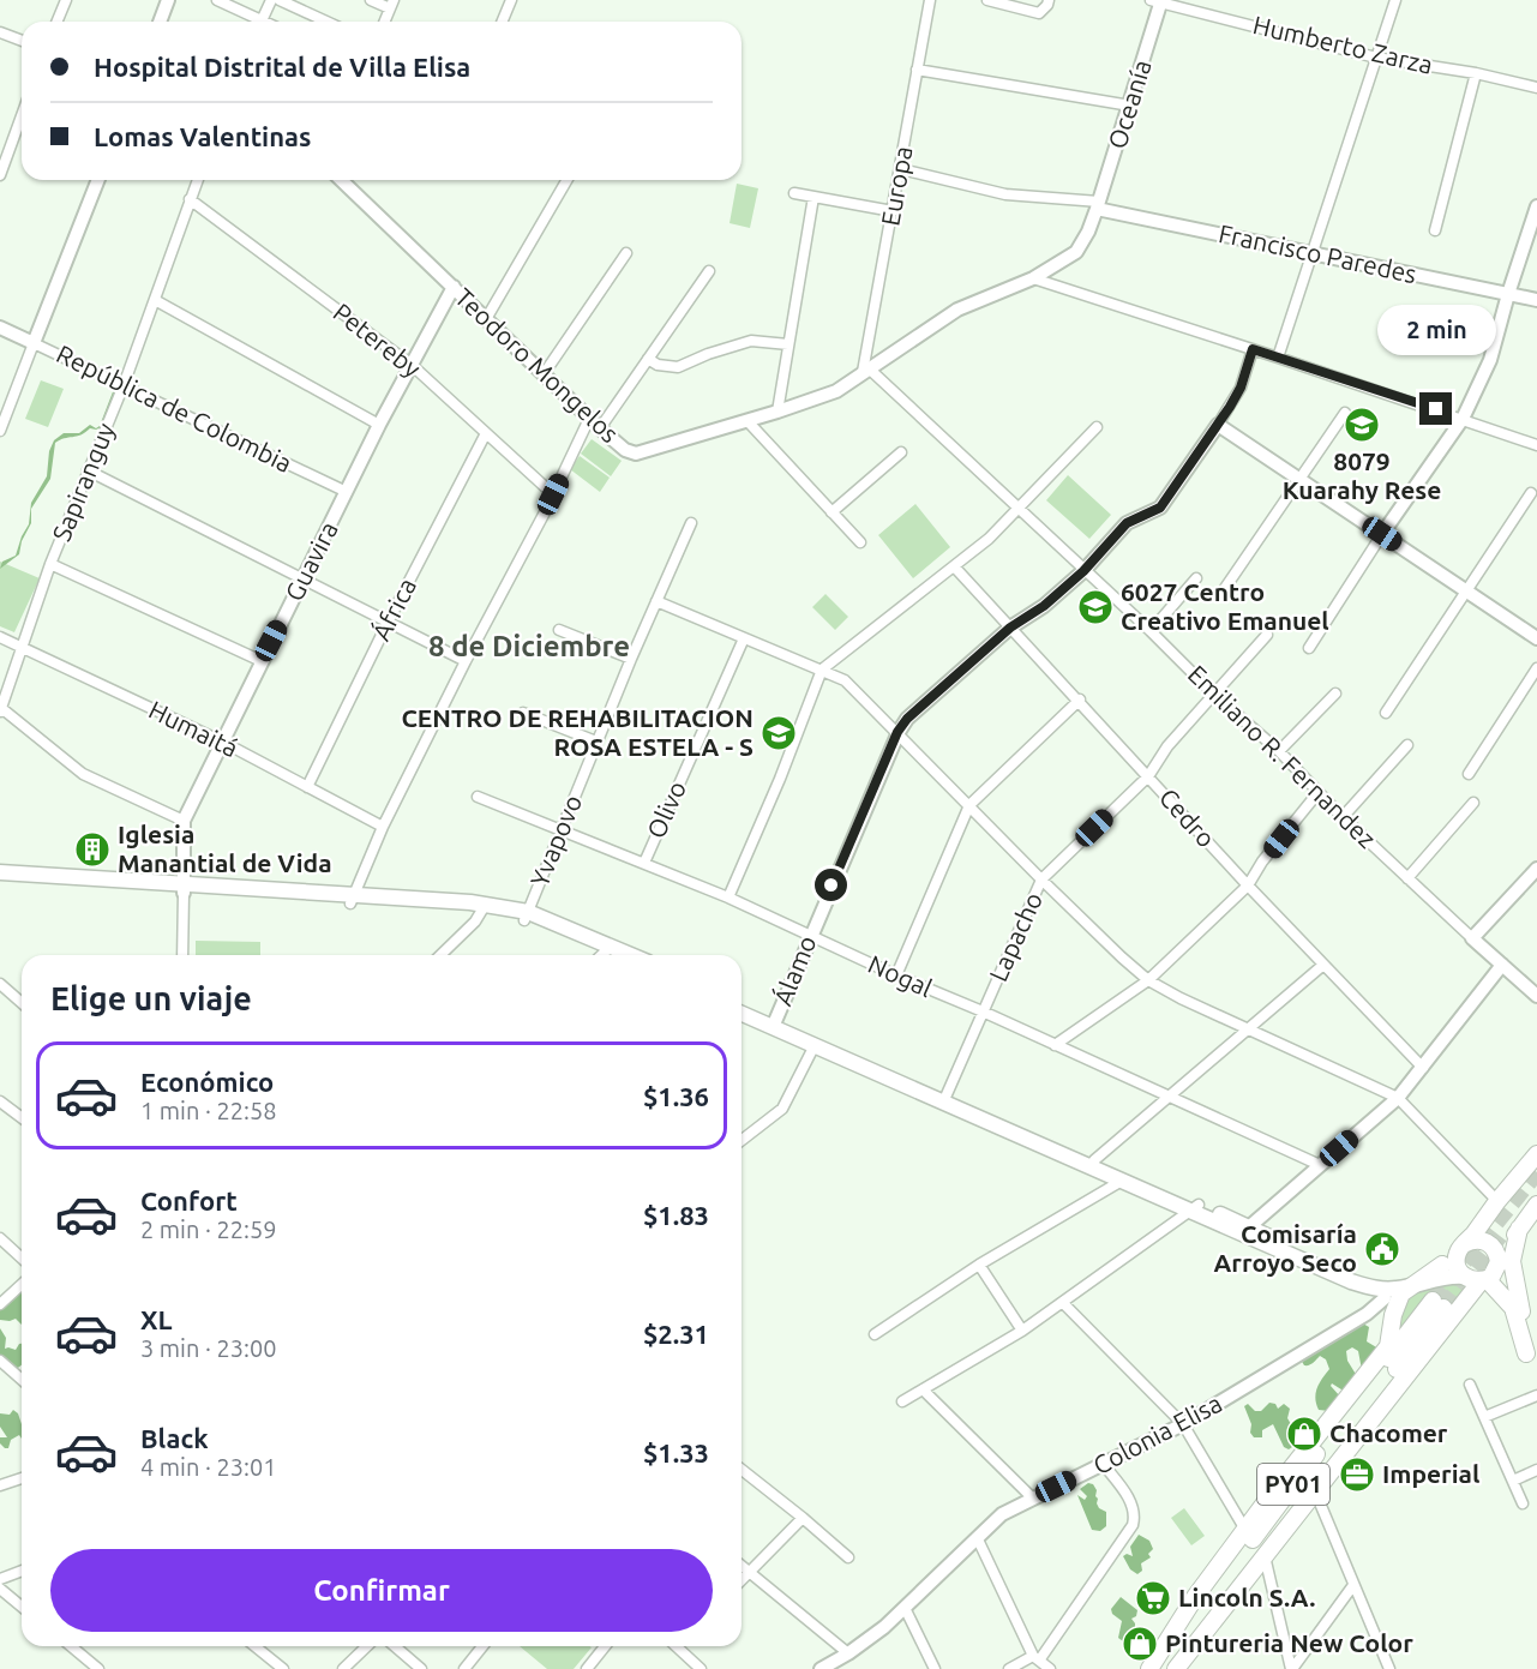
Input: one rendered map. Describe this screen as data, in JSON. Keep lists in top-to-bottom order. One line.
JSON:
{"streets":{"highway":["PY01"],"street":["Humberto Zarza","Oceanía","Europa","Francisco Paredes","Petereby","Teodoro Mongelos","República de Colombia","Sapiranguy","Guavira","África","Humaitá","Emiliano R. Fernandez","Olivo","Cedro","Yvapovo","Lapacho","Álamo","Nogal","Colonia Elisa"]},"crossings":[["Humberto Zarza","Oceanía"],["Oceanía","Francisco Paredes"],["Oceanía","Teodoro Mongelos"],["Europa","Teodoro Mongelos"],["Europa","Emiliano R. Fernandez"],["Francisco Paredes","Teodoro Mongelos"],["Petereby","Sapiranguy"],["Petereby","Guavira"],["Petereby","África"],["Teodoro Mongelos","Guavira"],["Teodoro Mongelos","Emiliano R. Fernandez"],["República de Colombia","Sapiranguy"],["República de Colombia","Guavira"],["Sapiranguy","Humaitá"],["Guavira","Humaitá"],["África","Humaitá"],["Emiliano R. Fernandez","Lapacho"],["Emiliano R. Fernandez","Álamo"],["Olivo","Nogal"],["Cedro","Lapacho"],["Cedro","Álamo"],["Yvapovo","Nogal"],["Lapacho","Nogal"],["Álamo","Nogal"]],"districts":["8 de Diciembre"],"places":{"school or university":["8079 Kuarahy Rese","6027 Centro Creativo Emanuel","CENTRO DE REHABILITACION ROSA ESTELA - S"],"building":["Iglesia Manantial de Vida"],"public building":["Comisaría Arroyo Seco"],"shop":["Chacomer","Pintureria New Color"],"office":["Imperial"],"supermarket":["Lincoln S.A."]},"page":{"banner":["Hospital Distrital de Villa Elisa","Lomas Valentinas"],"bubble":"2 min","heading":"Elige un viaje","list":[{"name":"Económico","note":"1 min · 22:58","value":"$1.36"},{"name":"Confort","note":"2 min · 22:59","value":"$1.83"},{"name":"XL","note":"3 min · 23:00","value":"$2.31"},{"name":"Black","note":"4 min · 23:01","value":"$1.33"}],"buttons":"Confirmar"}}
